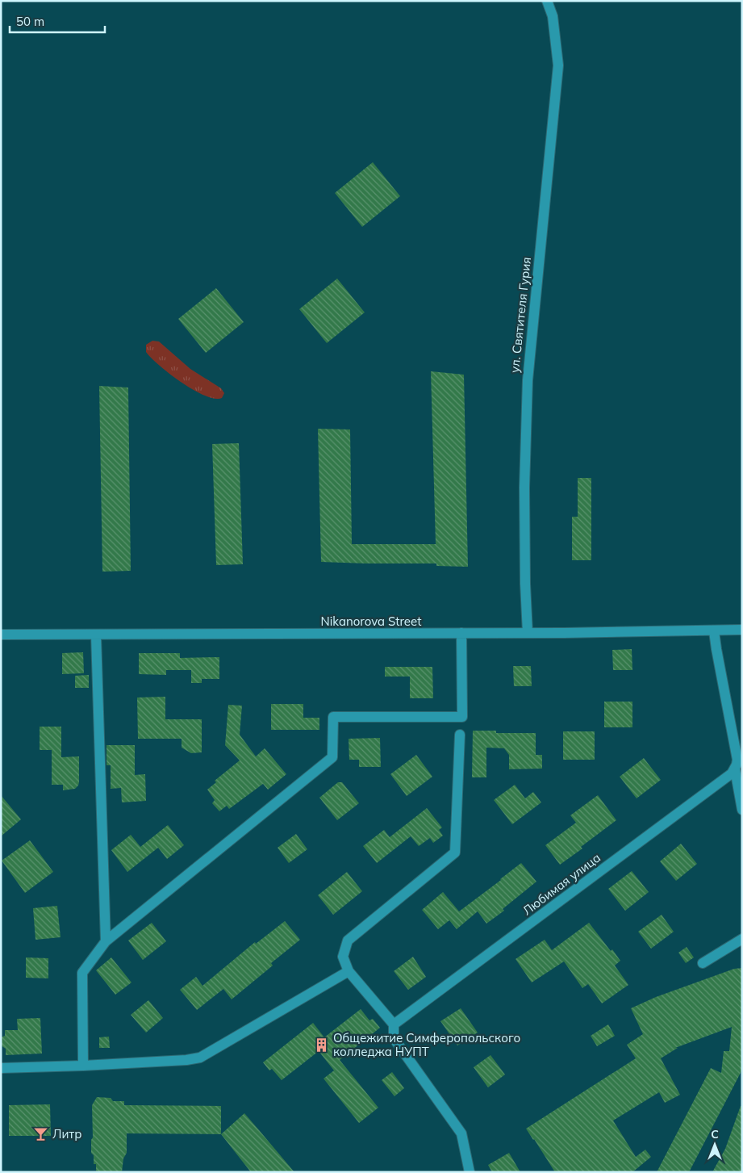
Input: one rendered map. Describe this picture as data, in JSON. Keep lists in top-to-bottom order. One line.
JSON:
{"streets":{"street":["ул. Святителя Гурия","Nikanorova Street","Любимая улица"]},"crossings":[["ул. Святителя Гурия","Nikanorova Street"]],"places":{"building":["Общежитие Симферопольского колледжа НУПТ"],"bar":["Литр"]},"scale_bar":"50 m","north":"top"}
